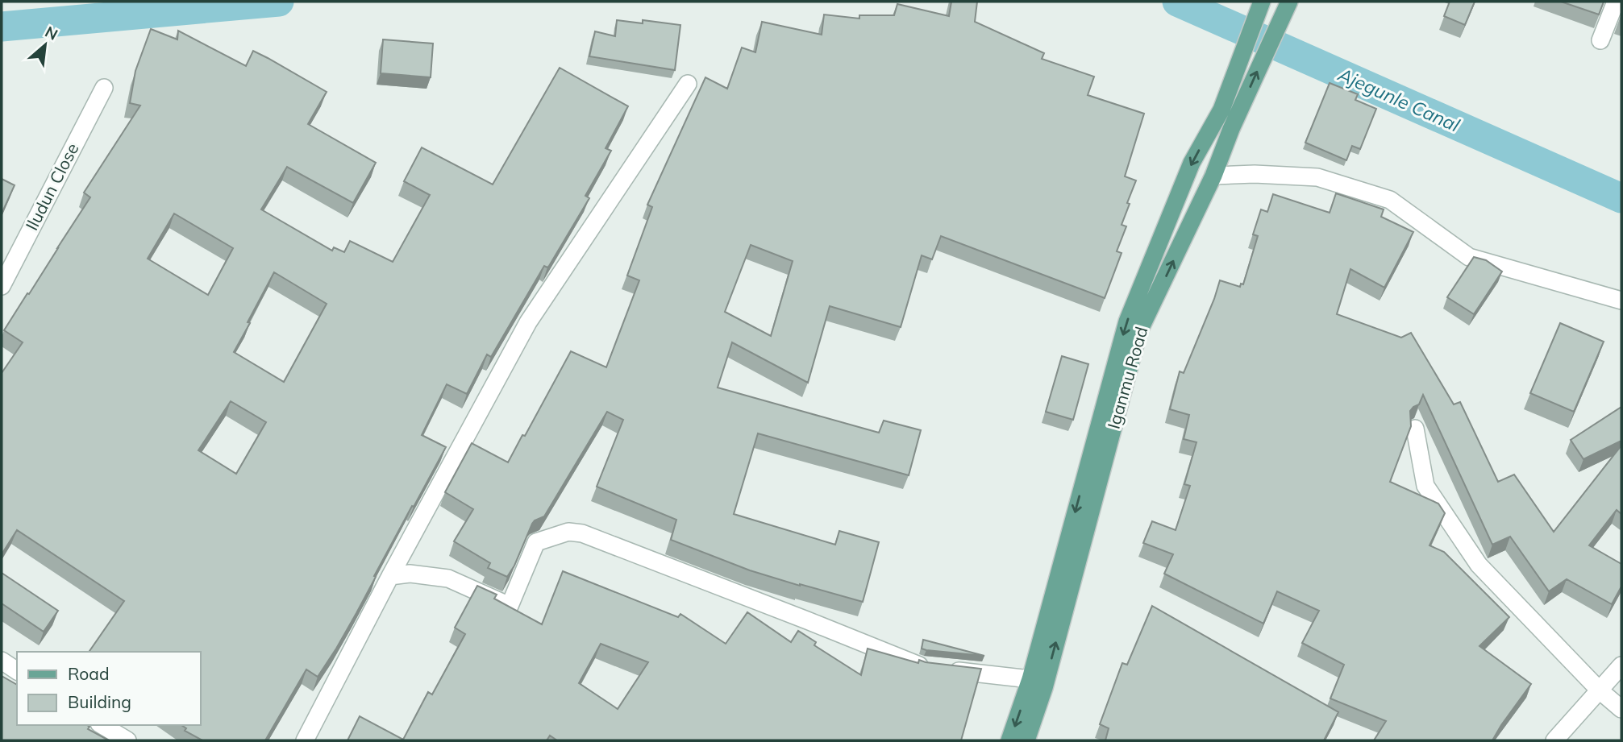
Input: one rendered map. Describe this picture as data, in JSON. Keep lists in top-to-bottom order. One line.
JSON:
{"streets":{"main road":["Iganmu Road"],"street":["Iludun Close"]},"water":["Ajegunle Canal"],"legend":["Road","Building"],"north":"top right"}
